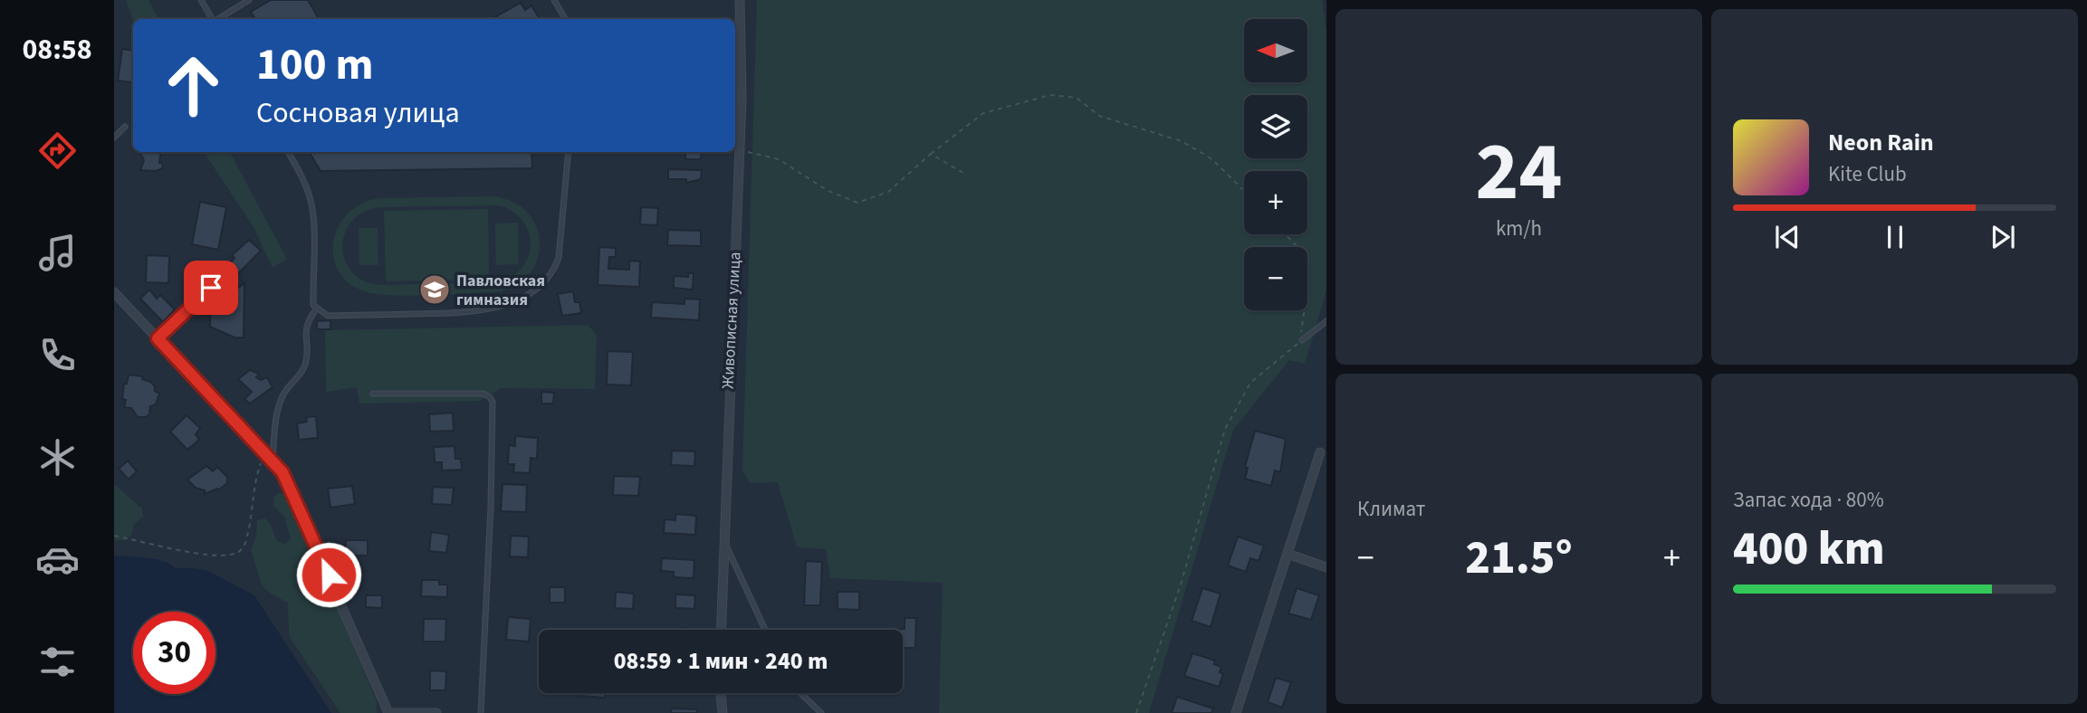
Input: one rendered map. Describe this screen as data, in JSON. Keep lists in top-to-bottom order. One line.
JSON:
{"streets":{"street":["Живописная улица"]},"places":{"school or university":["Павловская гимназия"]},"north":"left","page":{"tabs":"08:58","tile":[["24","km/h"],"Климат",["Запас хода · 80%","400 km"]],"map_buttons":["+","−"],"turn":["100 m","Сосновая улица"],"song":["Neon Rain","Kite Club"],"heat":["−","21.5°","+"],"limit":"30","trip":"08:59 · 1 мин · 240 m"}}
